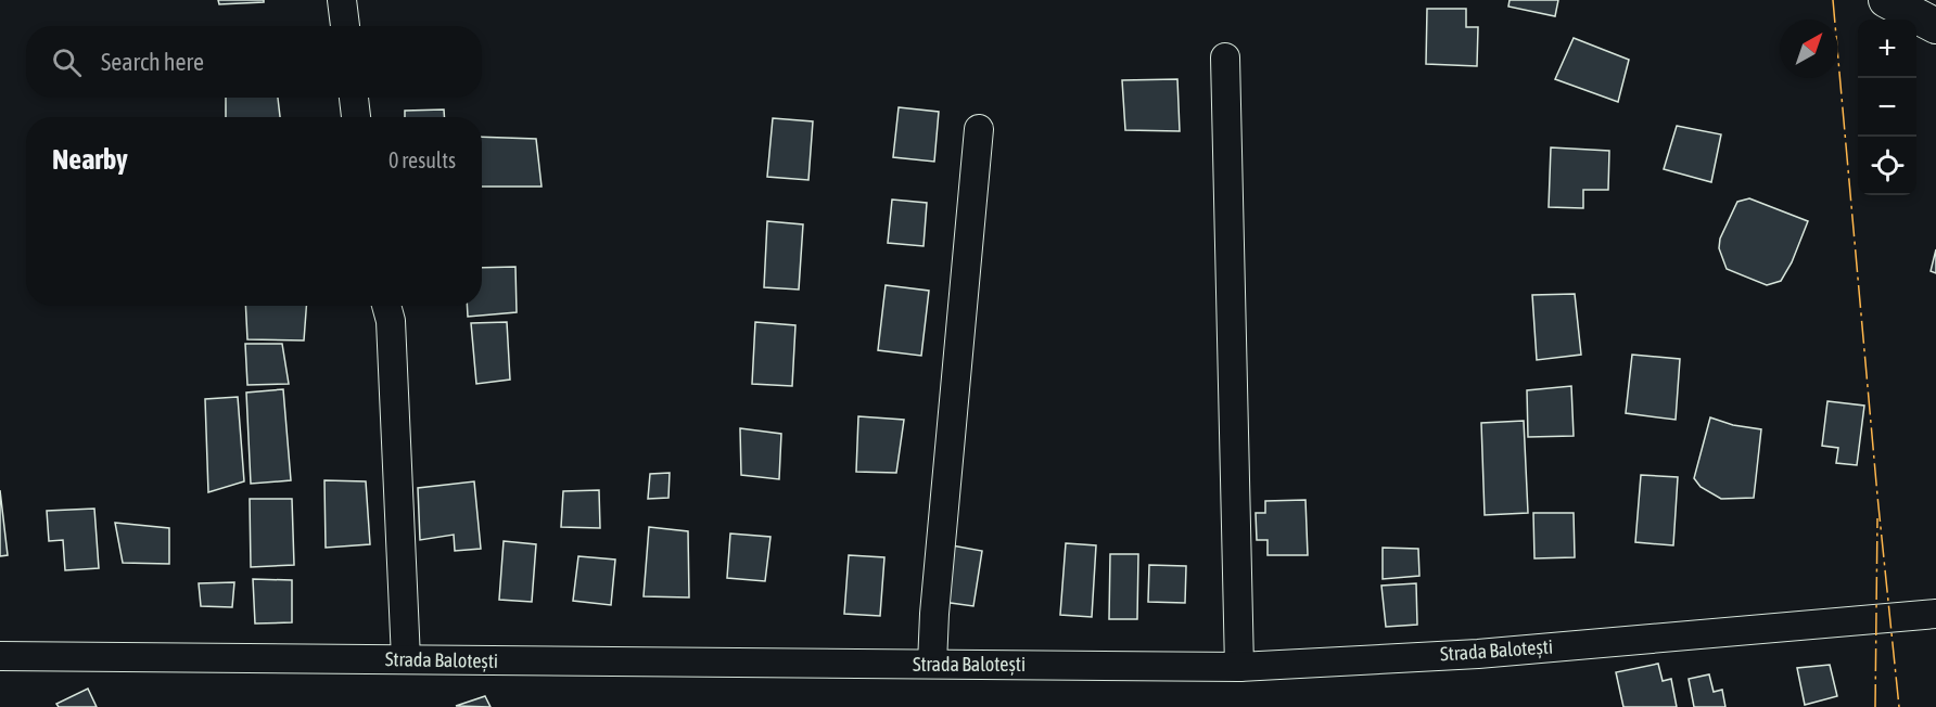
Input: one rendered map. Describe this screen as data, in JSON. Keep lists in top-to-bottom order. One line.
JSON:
{"streets":{"street":["Strada Balotești"]},"north":"top right","page":{"map_buttons":["+","−"],"search":"Search here","heading":["Nearby","0 results"]}}
